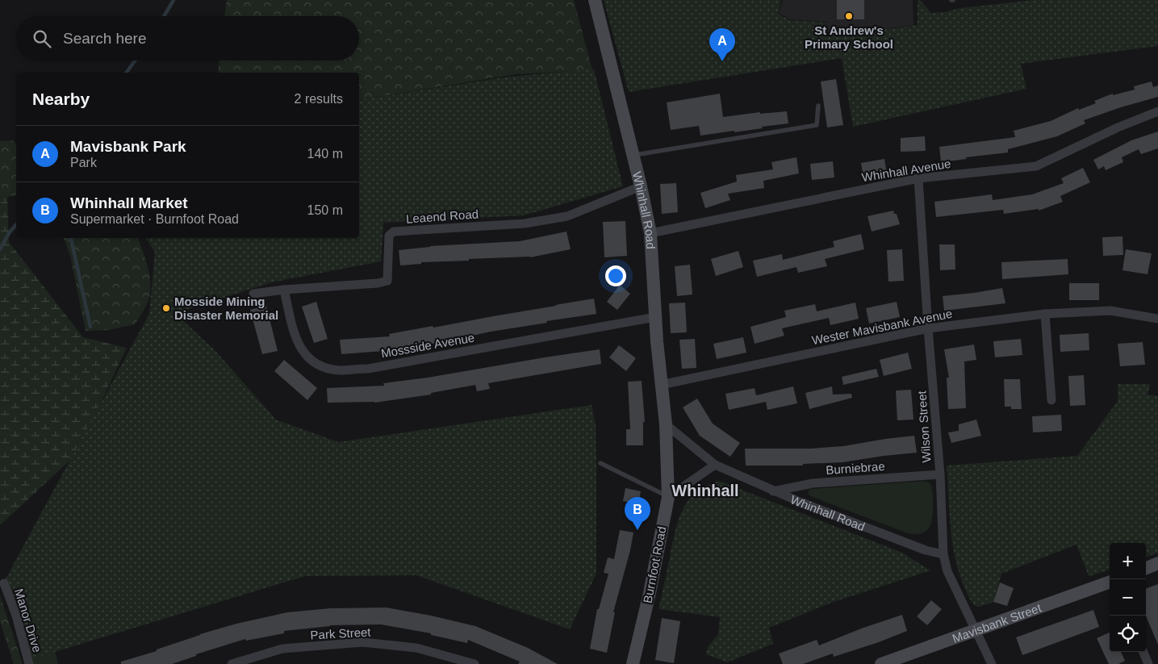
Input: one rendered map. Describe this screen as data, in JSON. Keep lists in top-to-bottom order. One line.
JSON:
{"streets":{"street":["Whinhall Avenue","Whinhall Road","Leaend Road","Wester Mavisbank Avenue","Mossside Avenue","Wilson Street","Burniebrae","Burnfoot Road","Manor Drive","Mavisbank Street","Park Street"]},"crossings":[["Whinhall Avenue","Whinhall Road"],["Whinhall Avenue","Wilson Street"],["Whinhall Road","Leaend Road"],["Whinhall Road","Wester Mavisbank Avenue"],["Whinhall Road","Mossside Avenue"],["Whinhall Road","Wilson Street"],["Whinhall Road","Burniebrae"],["Whinhall Road","Burnfoot Road"],["Leaend Road","Mossside Avenue"],["Wester Mavisbank Avenue","Wilson Street"],["Wilson Street","Burniebrae"],["Wilson Street","Mavisbank Street"]],"districts":["Whinhall"],"places":["St Andrew's Primary School","Mosside Mining Disaster Memorial"],"page":{"search":"Search here","pins":["A","B"],"heading":["Nearby","2 results"],"list":[{"mark":"A","name":"Mavisbank Park","note":"Park","value":"140 m"},{"mark":"B","name":"Whinhall Market","note":"Supermarket · Burnfoot Road","value":"150 m"}],"map_buttons":["+","−"]}}
